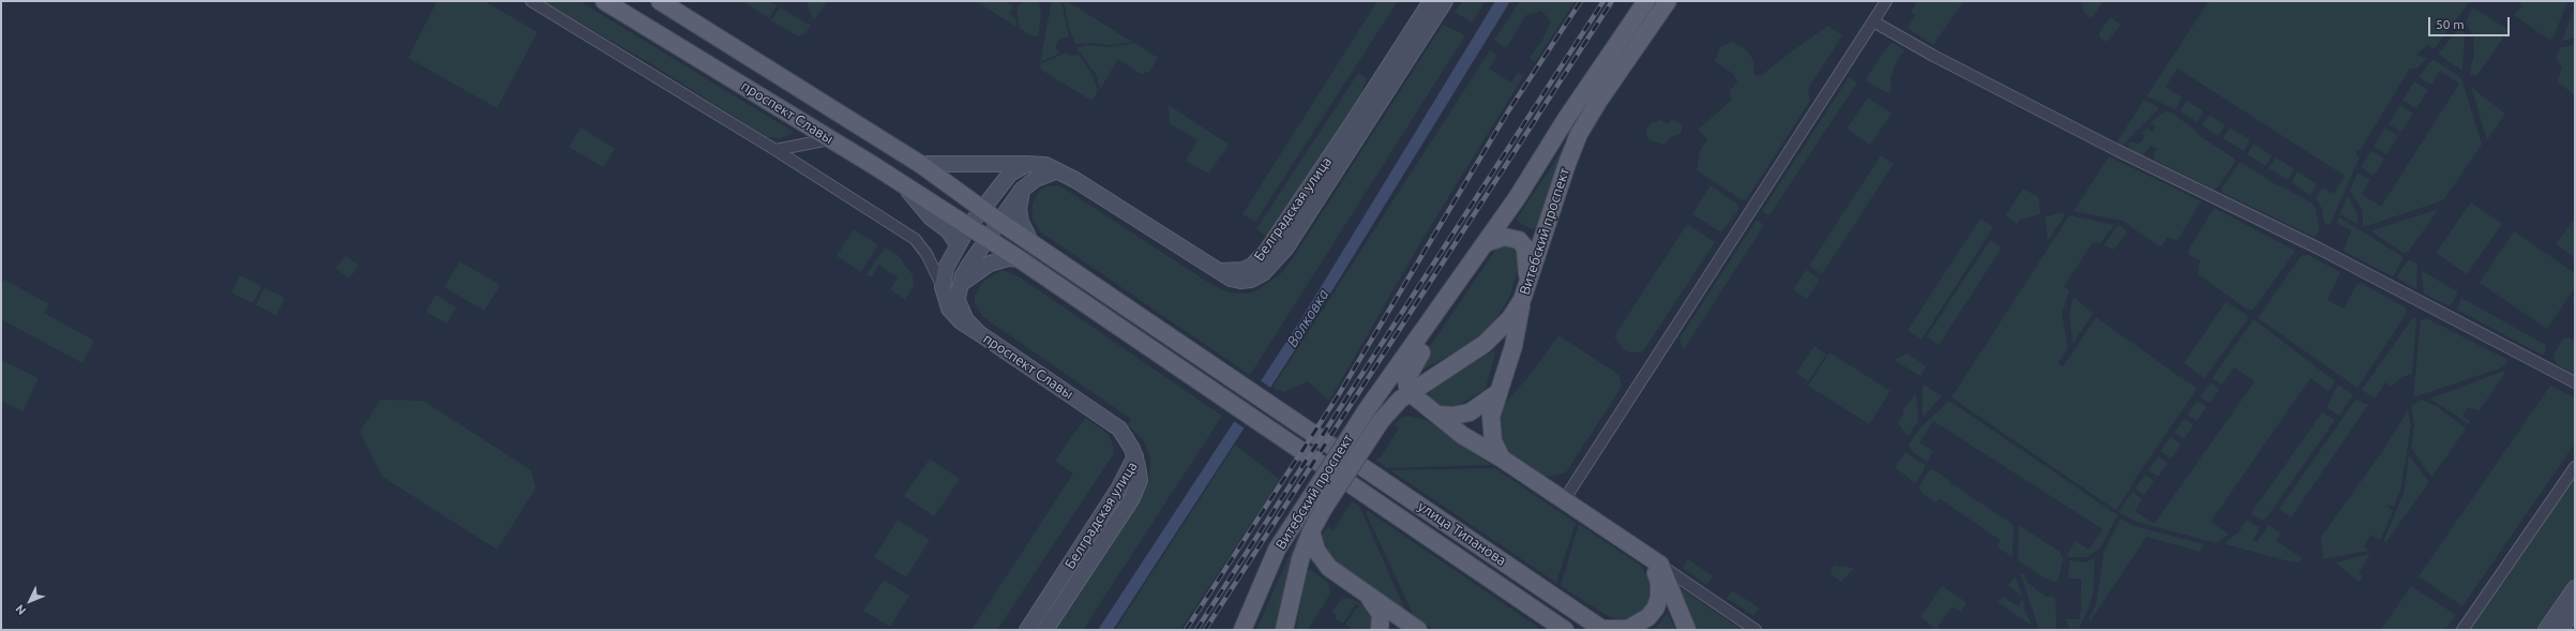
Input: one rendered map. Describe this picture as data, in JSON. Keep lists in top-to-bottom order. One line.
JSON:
{"streets":{"main road":["проспект Славы","Витебский проспект","улица Типанова"],"street":["Белградская улица"]},"crossings":[["проспект Славы","Белградская улица"],["проспект Славы","улица Типанова"]],"water":["Волковка"],"scale_bar":"50 m","north":"bottom left"}
